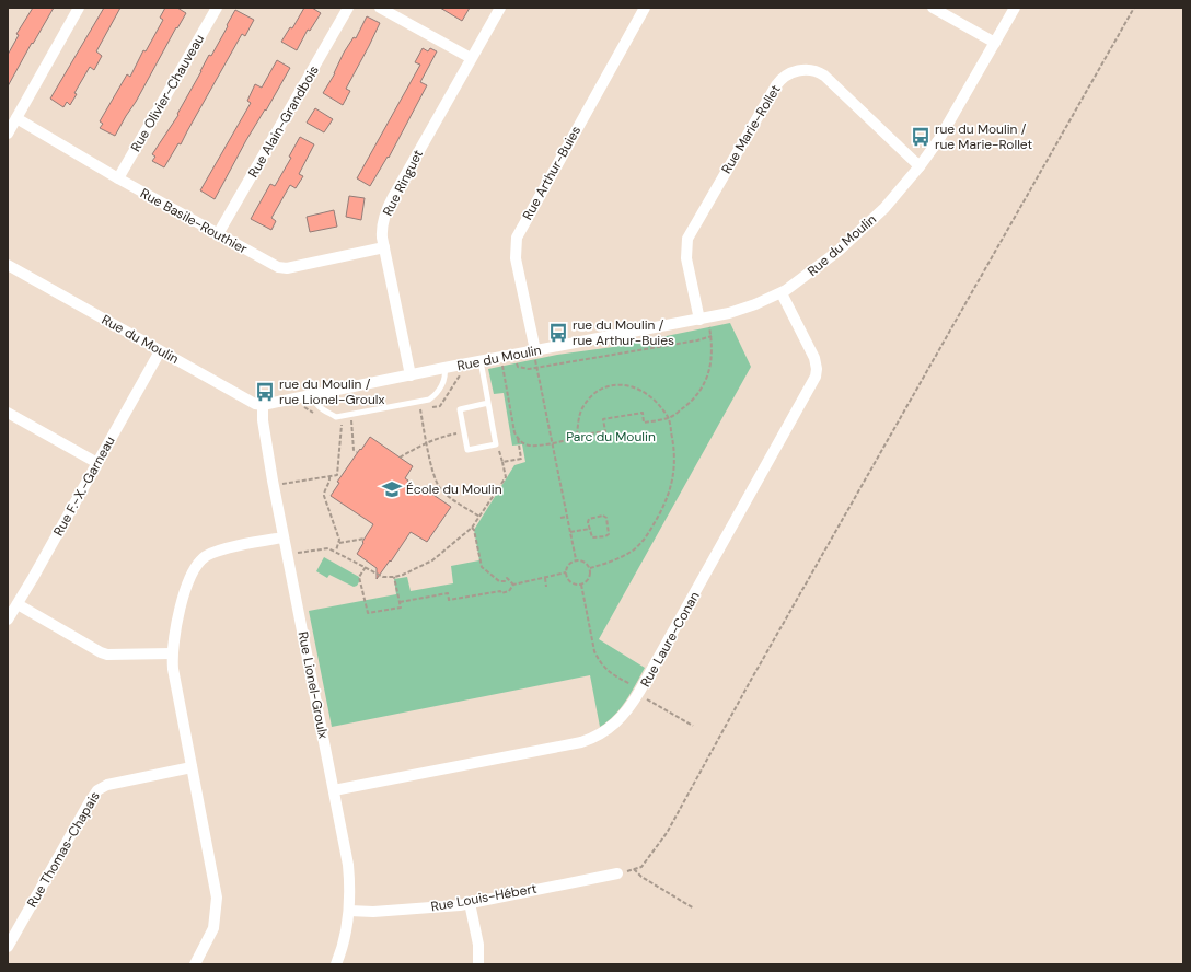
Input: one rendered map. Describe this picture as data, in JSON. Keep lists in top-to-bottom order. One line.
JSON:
{"streets":{"street":["Rue Olivier-Chauveau","Rue Alain-Grandbois","Rue Marie-Rollet","Rue Arthur-Buies","Rue Ringuet","Rue Basile-Routhier","Rue du Moulin","Rue F.-X.-Garneau","Rue Laure-Conan","Rue Lionel-Groulx","Rue Thomas-Chapais","Rue Louis-Hébert"]},"crossings":[["Rue Olivier-Chauveau","Rue Basile-Routhier"],["Rue Alain-Grandbois","Rue Basile-Routhier"],["Rue Marie-Rollet","Rue du Moulin"],["Rue Arthur-Buies","Rue du Moulin"],["Rue Ringuet","Rue Basile-Routhier"],["Rue Ringuet","Rue du Moulin"],["Rue du Moulin","Rue F.-X.-Garneau"],["Rue du Moulin","Rue Laure-Conan"],["Rue du Moulin","Rue Lionel-Groulx"],["Rue Laure-Conan","Rue Lionel-Groulx"],["Rue Lionel-Groulx","Rue Louis-Hébert"]],"parks":["Parc du Moulin"],"places":{"bus stop":["rue du Moulin / rue Marie-Rollet","rue du Moulin / rue Arthur-Buies","rue du Moulin / rue Lionel-Groulx"],"school or university":["École du Moulin"]}}
